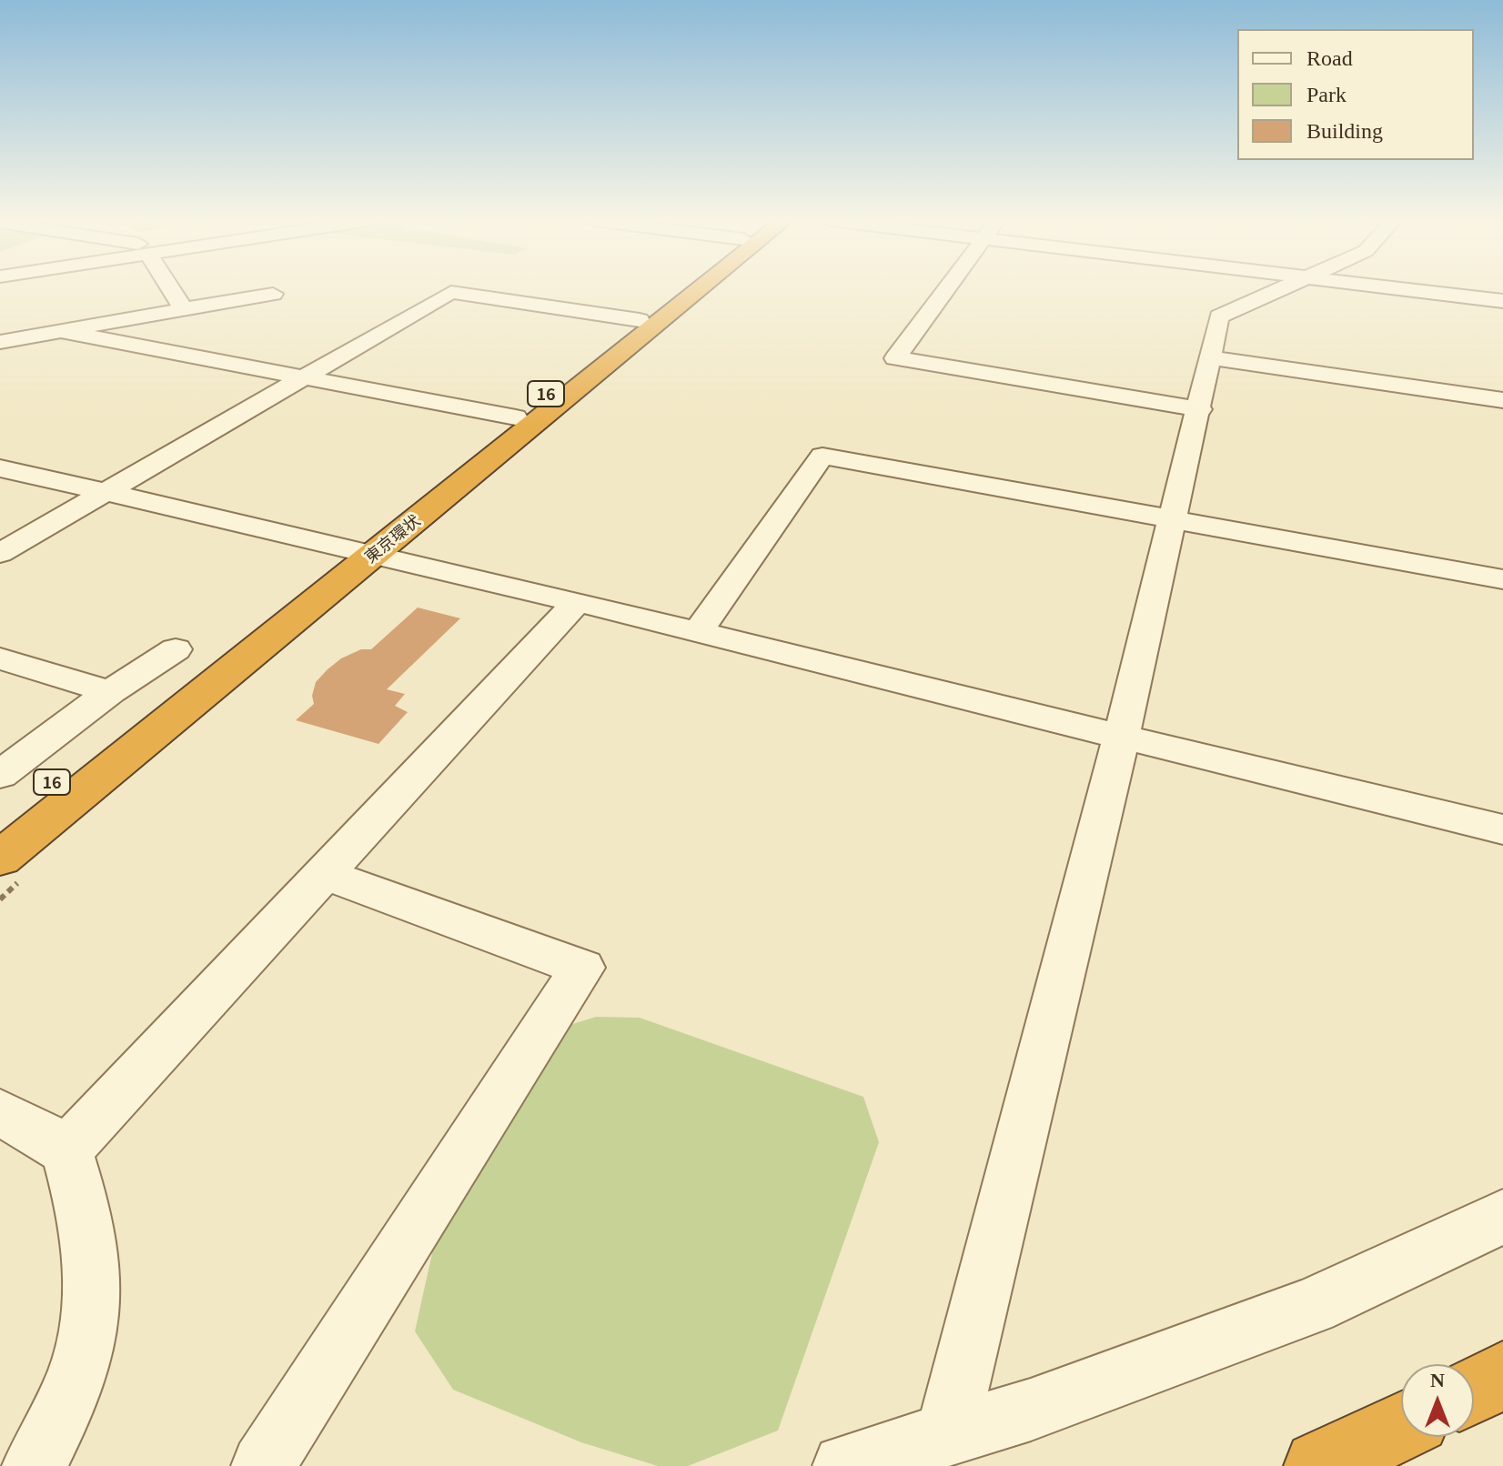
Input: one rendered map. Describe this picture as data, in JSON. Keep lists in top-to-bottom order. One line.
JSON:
{"streets":{"highway":["16","東京環状"]},"legend":["Road","Park","Building"],"north":"top"}
